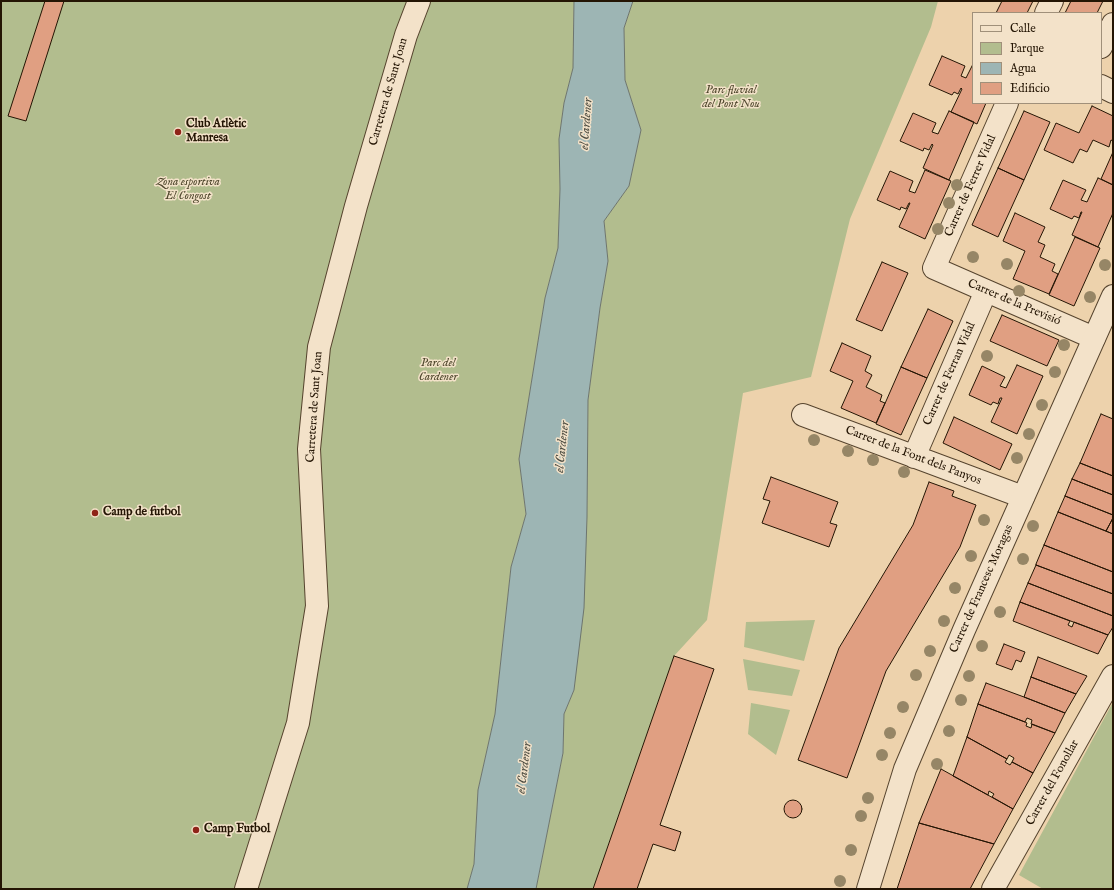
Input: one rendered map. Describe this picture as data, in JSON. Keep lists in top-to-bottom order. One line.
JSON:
{"streets":{"street":["Carretera de Sant Joan","Carrer de Ferrer Vidal","Carrer de la Previsió","Carrer de Ferran Vidal","Carrer de la Font dels Panyos","Carrer de Francesc Moragas","Carrer del Fonollar"]},"crossings":[["Carrer de Ferrer Vidal","Carrer de la Previsió"],["Carrer de la Previsió","Carrer de Ferran Vidal"],["Carrer de la Previsió","Carrer de Francesc Moragas"],["Carrer de Ferran Vidal","Carrer de la Font dels Panyos"],["Carrer de la Font dels Panyos","Carrer de Francesc Moragas"]],"water":["el Cardener"],"parks":["Parc fluvial del Pont Nou","Zona esportiva El Congost","Parc del Cardener"],"places":["Club Atlètic Manresa","Camp de futbol","Camp Futbol"],"legend":["Calle","Parque","Agua","Edificio"]}
